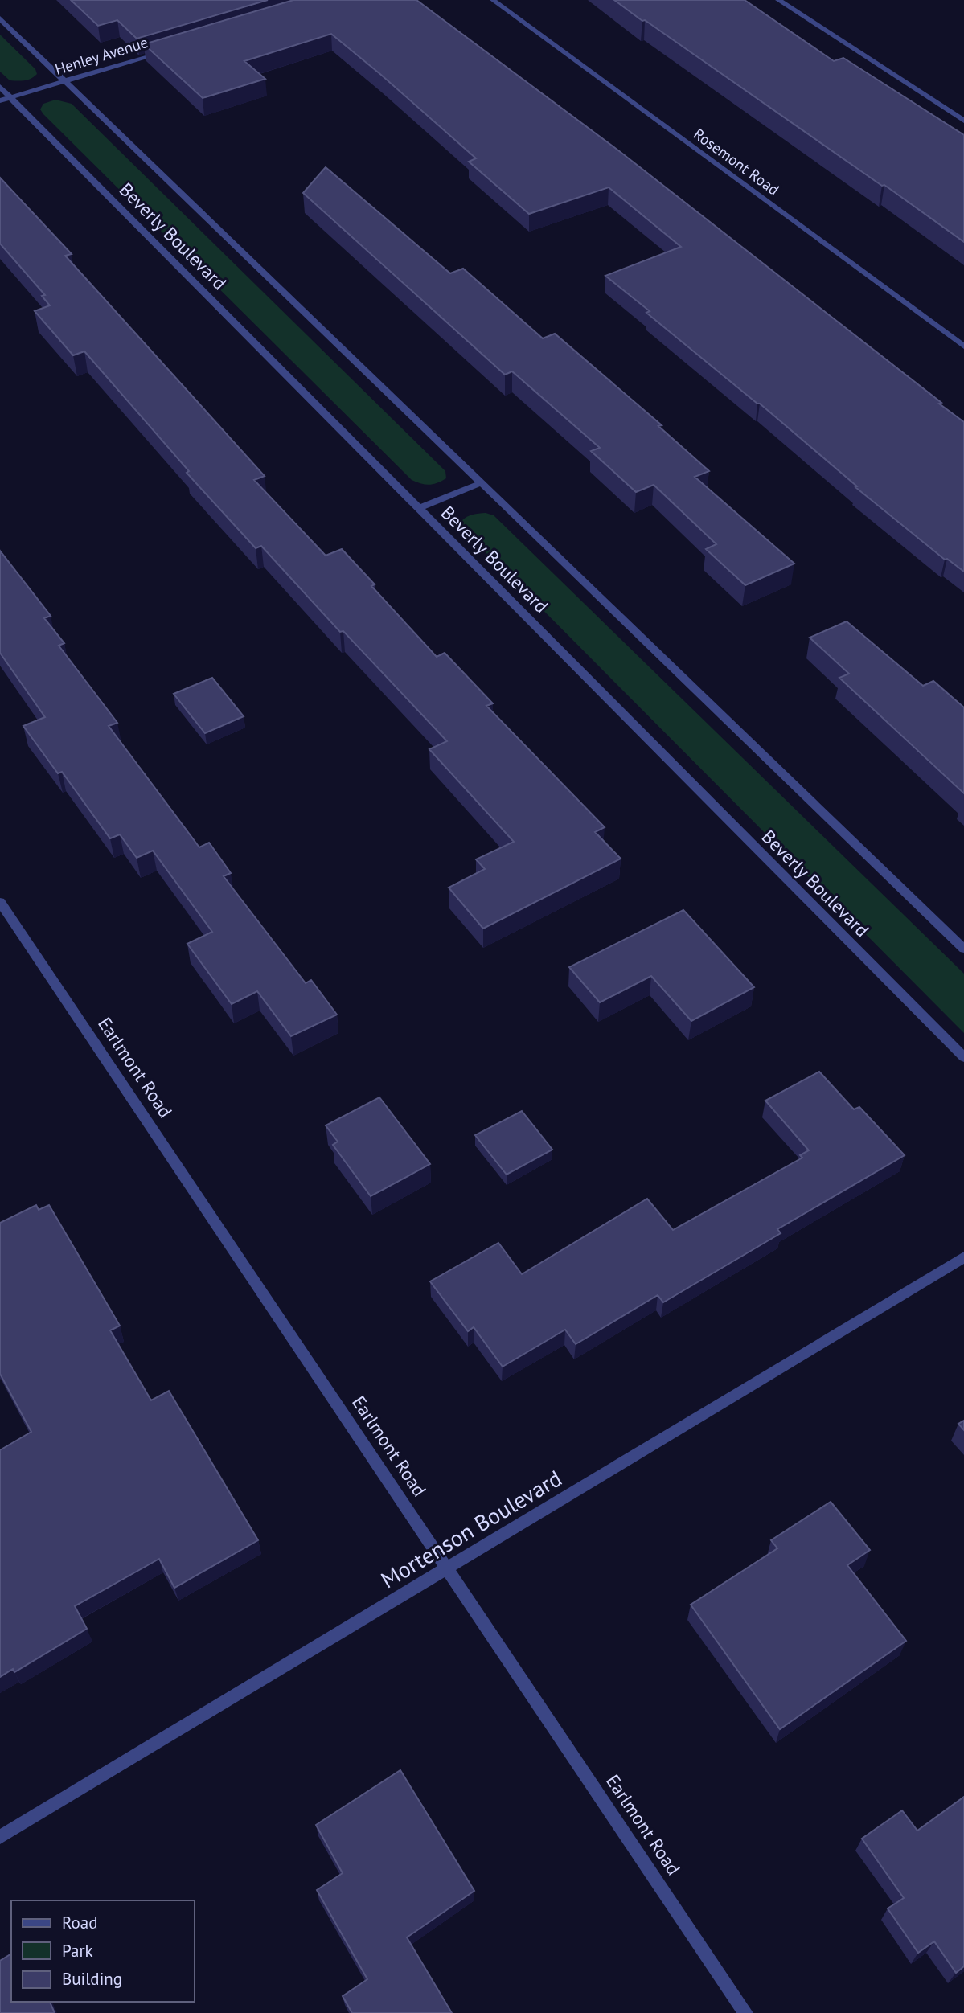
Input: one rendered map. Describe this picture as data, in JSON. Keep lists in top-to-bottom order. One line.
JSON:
{"streets":{"street":["Henley Avenue","Rosemont Road","Beverly Boulevard","Earlmont Road","Mortenson Boulevard"]},"crossings":[["Henley Avenue","Beverly Boulevard"],["Earlmont Road","Mortenson Boulevard"]],"legend":["Road","Park","Building"]}
